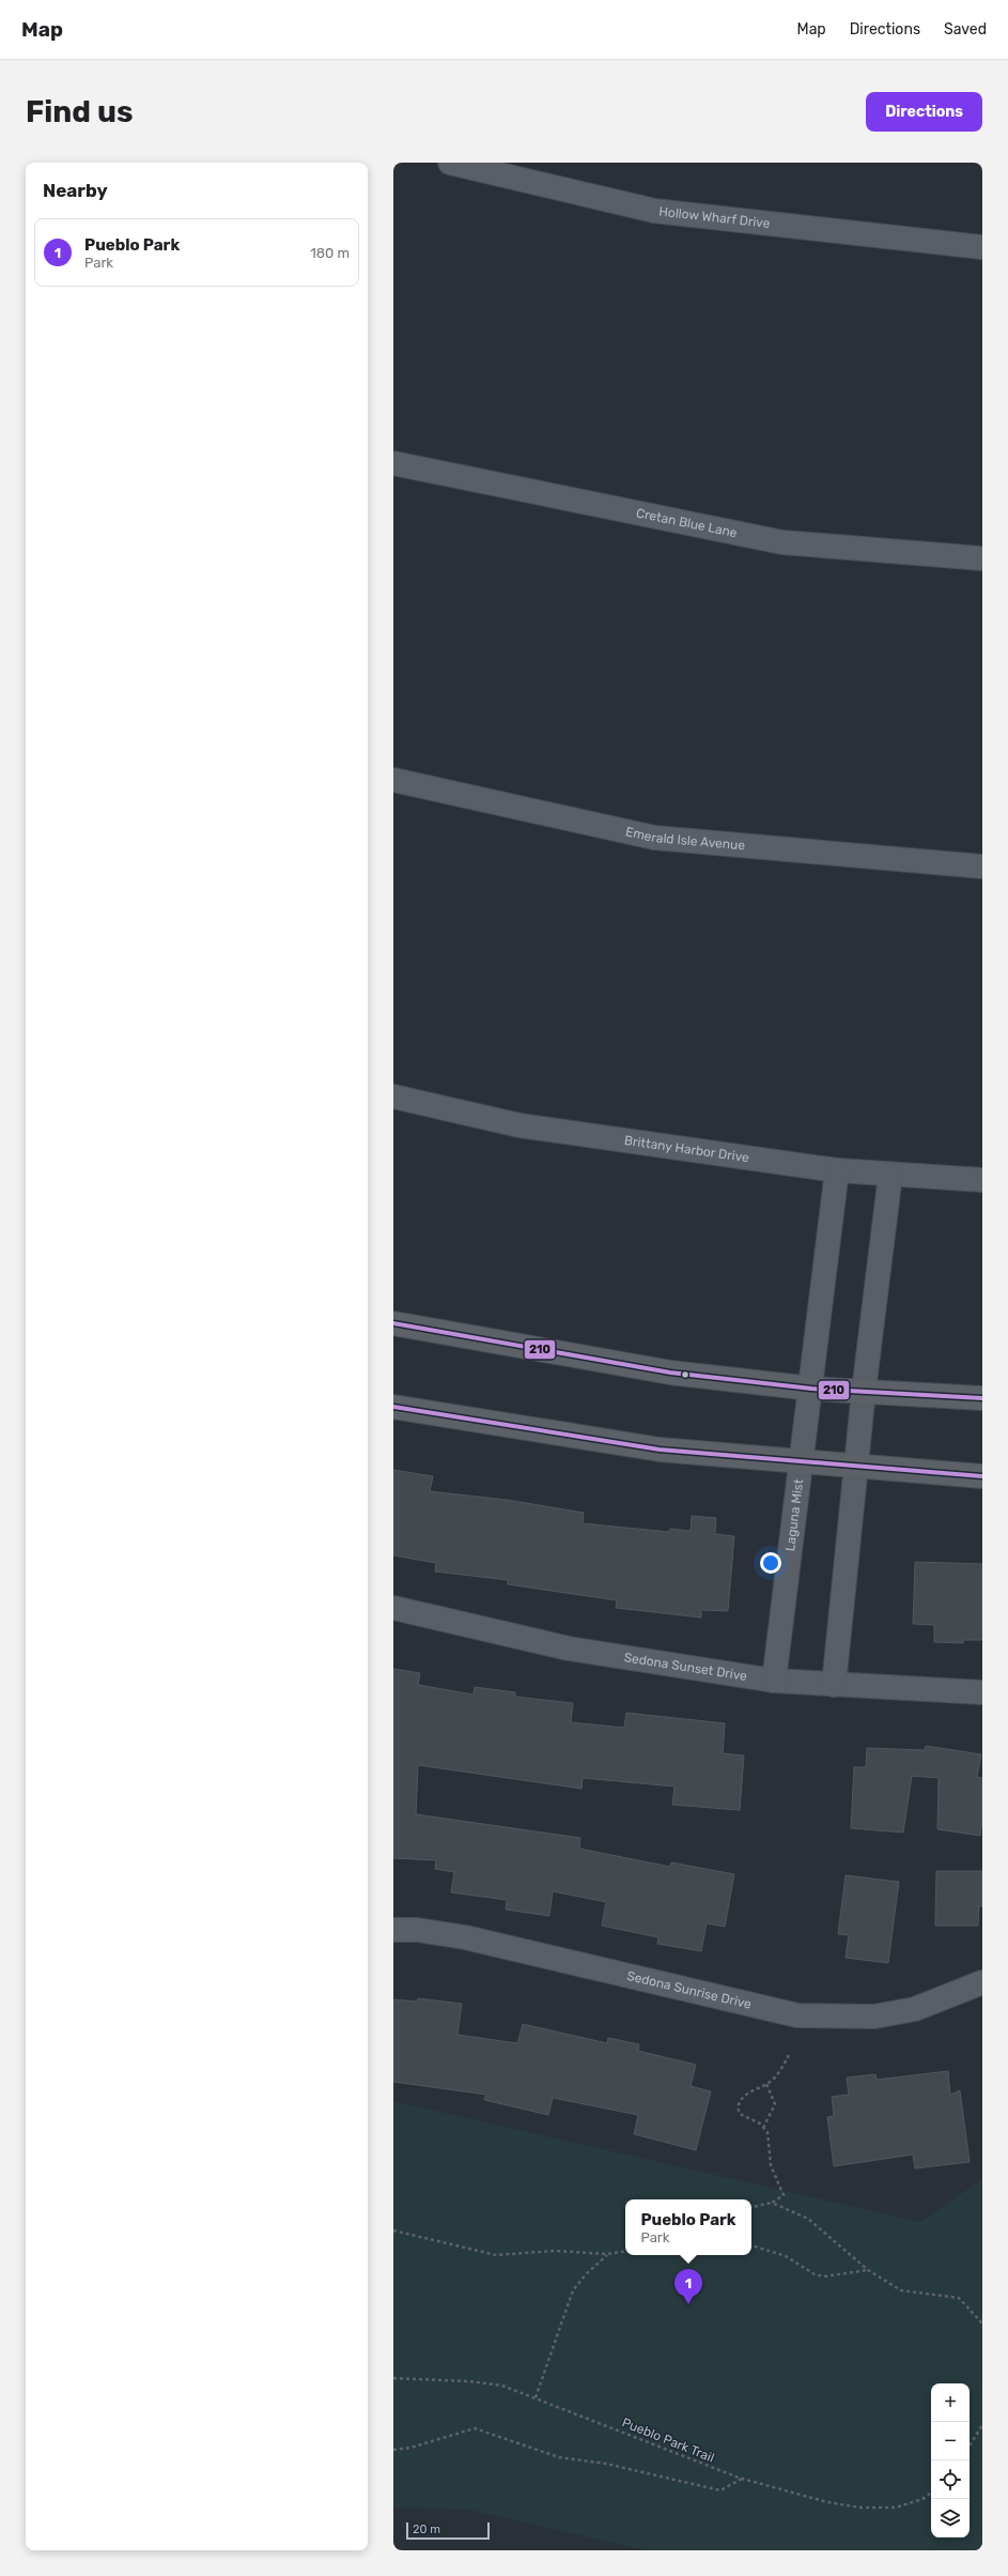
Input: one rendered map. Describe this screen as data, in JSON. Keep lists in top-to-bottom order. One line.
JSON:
{"streets":{"street":["Hollow Wharf Drive","Cretan Blue Lane","Emerald Isle Avenue","Brittany Harbor Drive","Laguna Mist","Sedona Sunset Drive","Sedona Sunrise Drive"],"path":["Pueblo Park Trail"]},"crossings":[["Brittany Harbor Drive","Laguna Mist"],["Laguna Mist","Sedona Sunset Drive"]],"lines":["transit line 210"],"scale_bar":"20 m","page":{"header":"Map","nav":["Map","Directions","Saved"],"buttons":"Directions","title":"Find us","heading":"Nearby","list":[{"mark":"1","name":"Pueblo Park","note":"Park","value":"180 m"}],"popup":["Pueblo Park","Park"],"pins":"1","map_buttons":["+","−"],"scale":"20 m"}}
